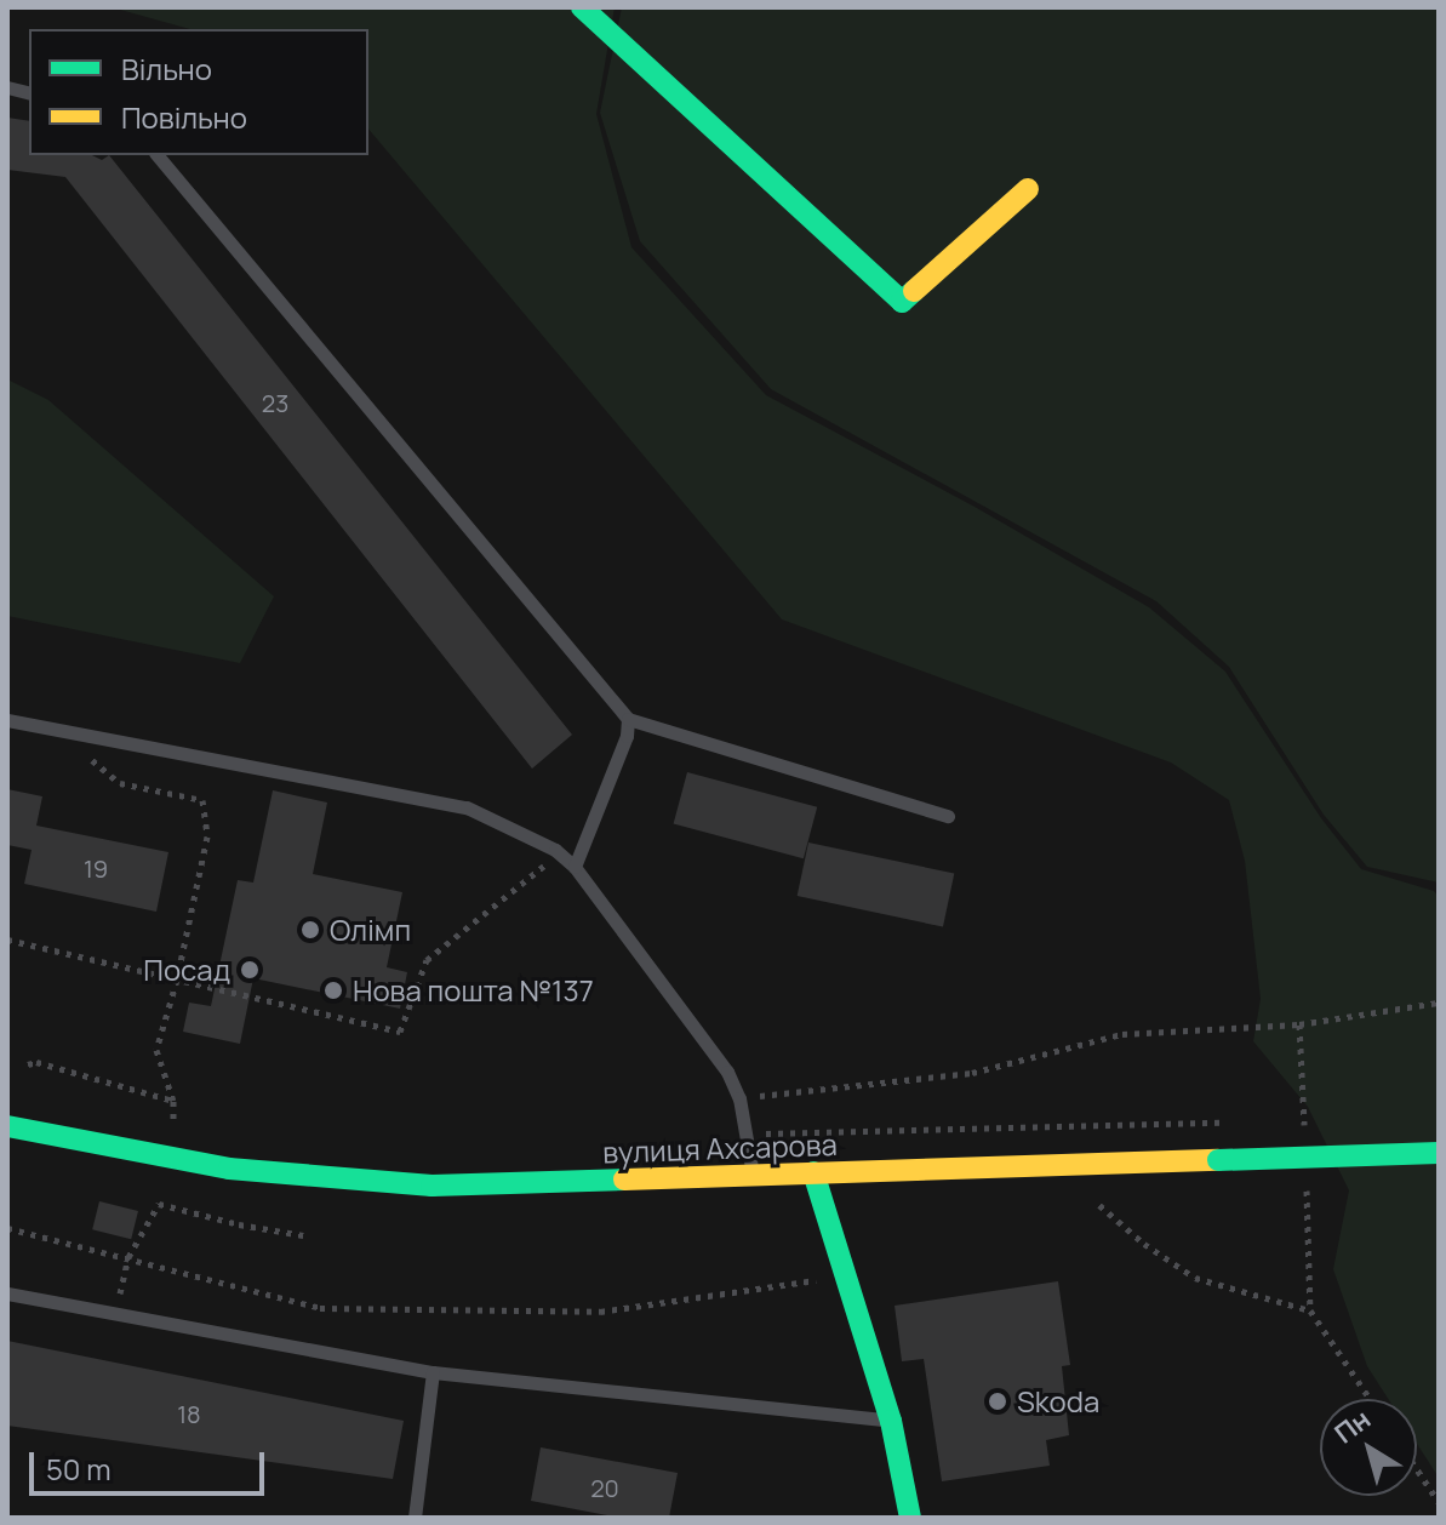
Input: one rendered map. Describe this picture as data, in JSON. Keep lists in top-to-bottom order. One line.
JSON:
{"streets":{"main road":["вулиця Ахсарова"]},"places":["Олімп","Посад","Нова пошта №137","Skoda"],"house_numbers":["23","19","18","20"],"legend":["Вільно","Повільно"],"scale_bar":"50 m","north":"top left"}
